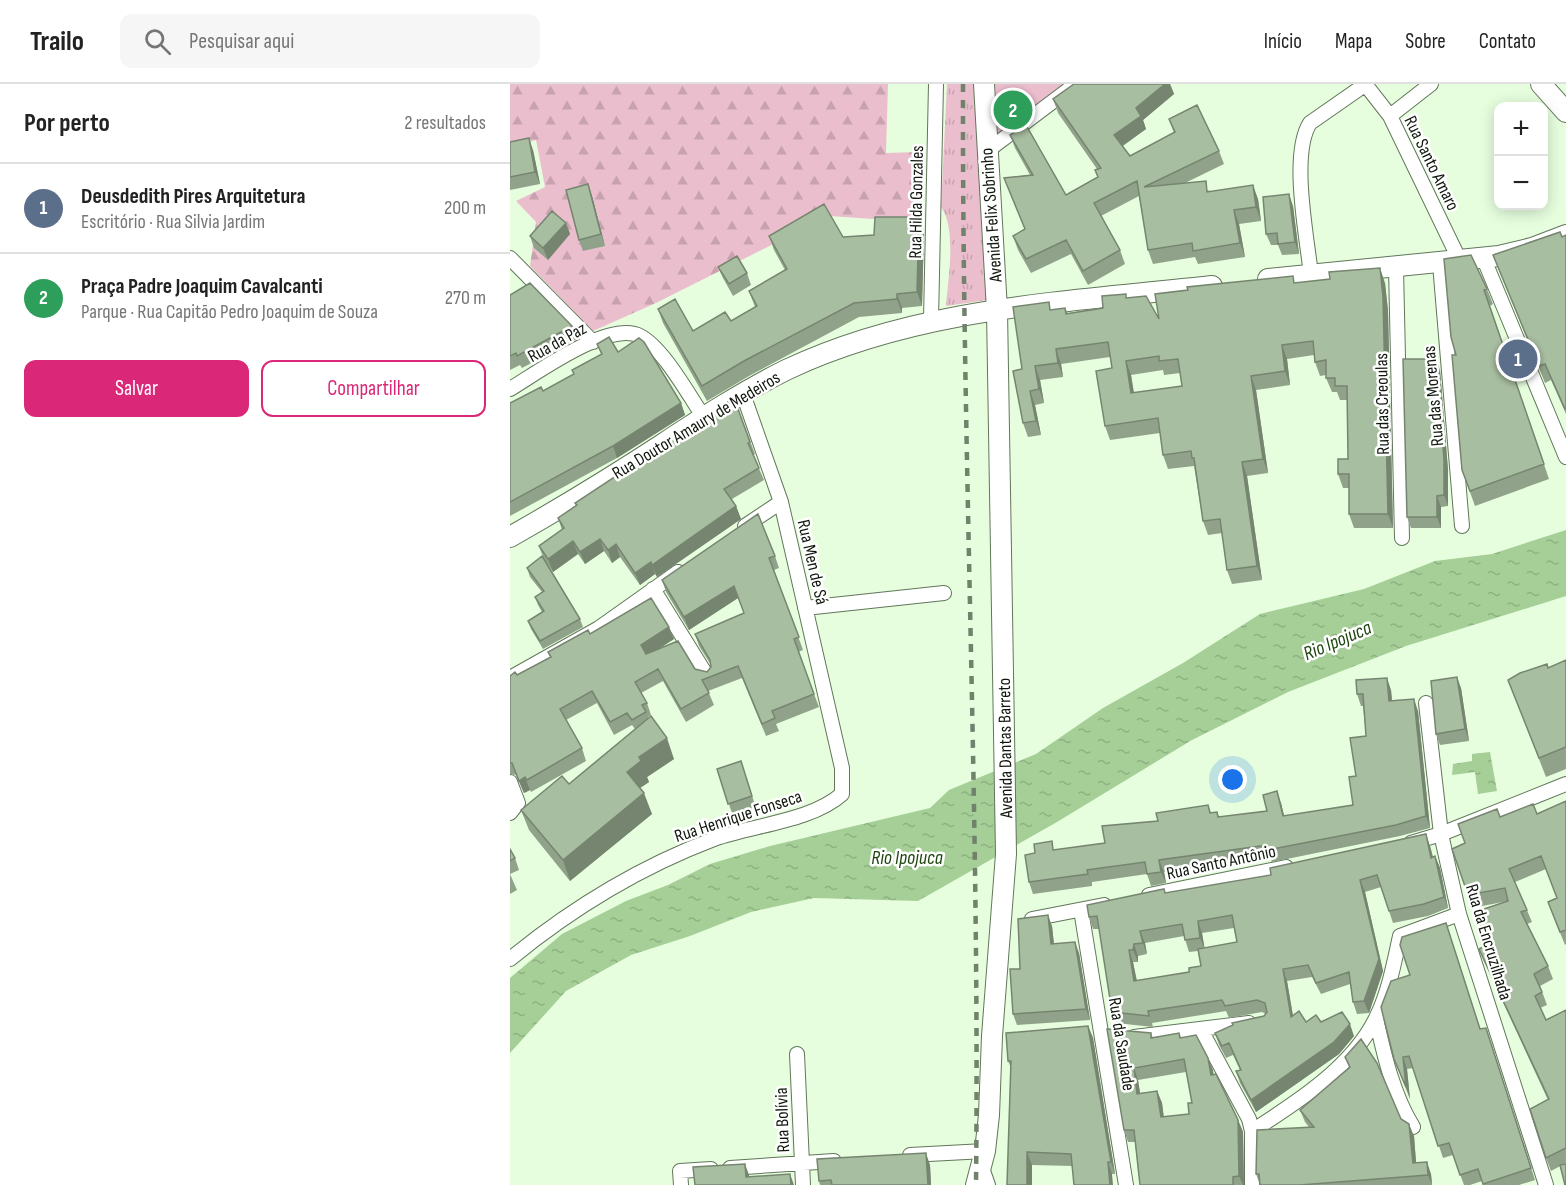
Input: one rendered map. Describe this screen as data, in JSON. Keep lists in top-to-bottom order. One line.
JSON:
{"streets":{"main road":["Avenida Felix Sobrinho","Rua Doutor Amaury de Medeiros","Avenida Dantas Barreto"],"street":["Rua Santo Amaro","Rua Hilda Gonzales","Rua da Paz","Rua das Morenas","Rua das Creoulas","Rua Men de Sá","Rua Henrique Fonseca","Rua Santo Antônio","Rua da Encruzilhada","Rua da Saudade","Rua Bolívia"]},"crossings":[["Rua Hilda Gonzales","Rua Doutor Amaury de Medeiros"],["Avenida Felix Sobrinho","Rua Doutor Amaury de Medeiros"],["Avenida Felix Sobrinho","Avenida Dantas Barreto"],["Rua da Paz","Rua Doutor Amaury de Medeiros"],["Rua Doutor Amaury de Medeiros","Rua Men de Sá"],["Rua Doutor Amaury de Medeiros","Avenida Dantas Barreto"],["Rua Men de Sá","Rua Henrique Fonseca"]],"water":["Rio Ipojuca"],"page":{"header":"Trailo","search":"Pesquisar aqui","nav":["Início","Mapa","Sobre","Contato"],"heading":["Por perto","2 resultados"],"pins":["2","1"],"map_buttons":["+","−"],"list":[{"mark":"1","name":"Deusdedith Pires Arquitetura","note":"Escritório · Rua Silvia Jardim","value":"200 m"},{"mark":"2","name":"Praça Padre Joaquim Cavalcanti","note":"Parque · Rua Capitão Pedro Joaquim de Souza","value":"270 m"}],"buttons":["Salvar","Compartilhar"]}}
